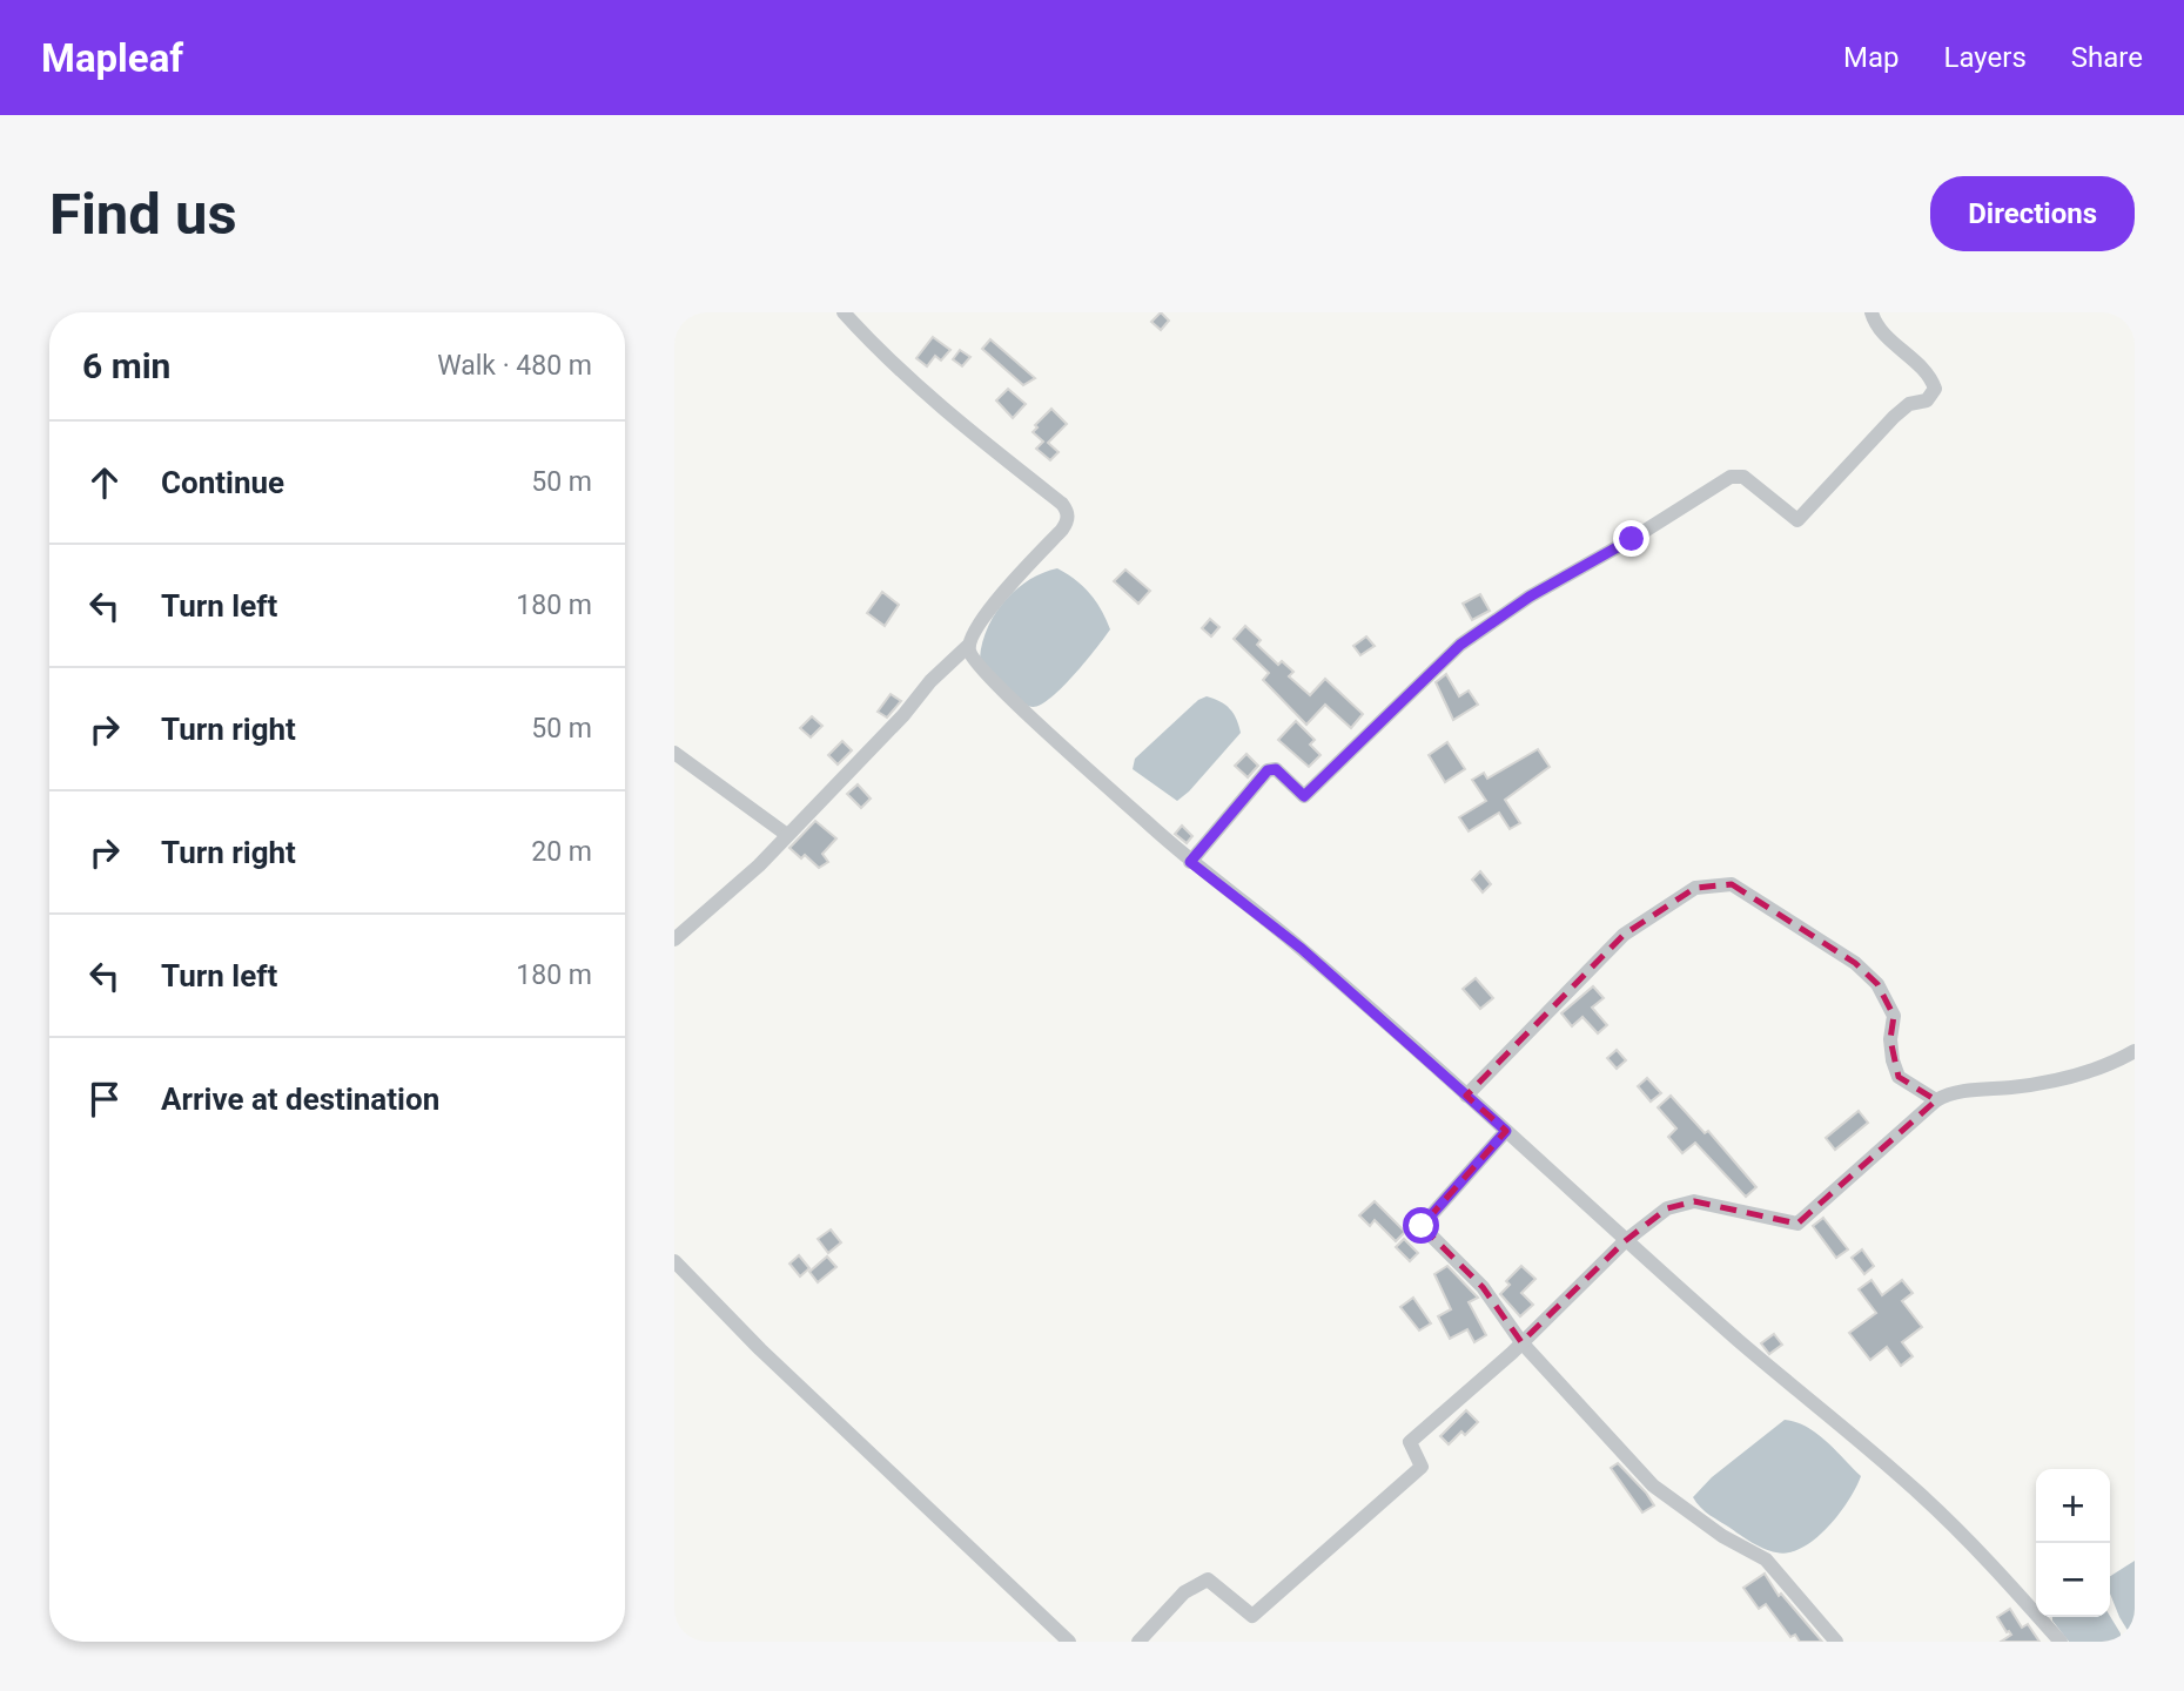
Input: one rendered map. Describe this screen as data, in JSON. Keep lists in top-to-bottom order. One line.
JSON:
{"page":{"header":"Mapleaf","nav":["Map","Layers","Share"],"buttons":"Directions","title":"Find us","heading":["6 min","Walk · 480 m"],"list":[["Continue","50 m"],["Turn left","180 m"],["Turn right","50 m"],["Turn right","20 m"],["Turn left","180 m"],"Arrive at destination"],"map_buttons":["+","−"]}}
